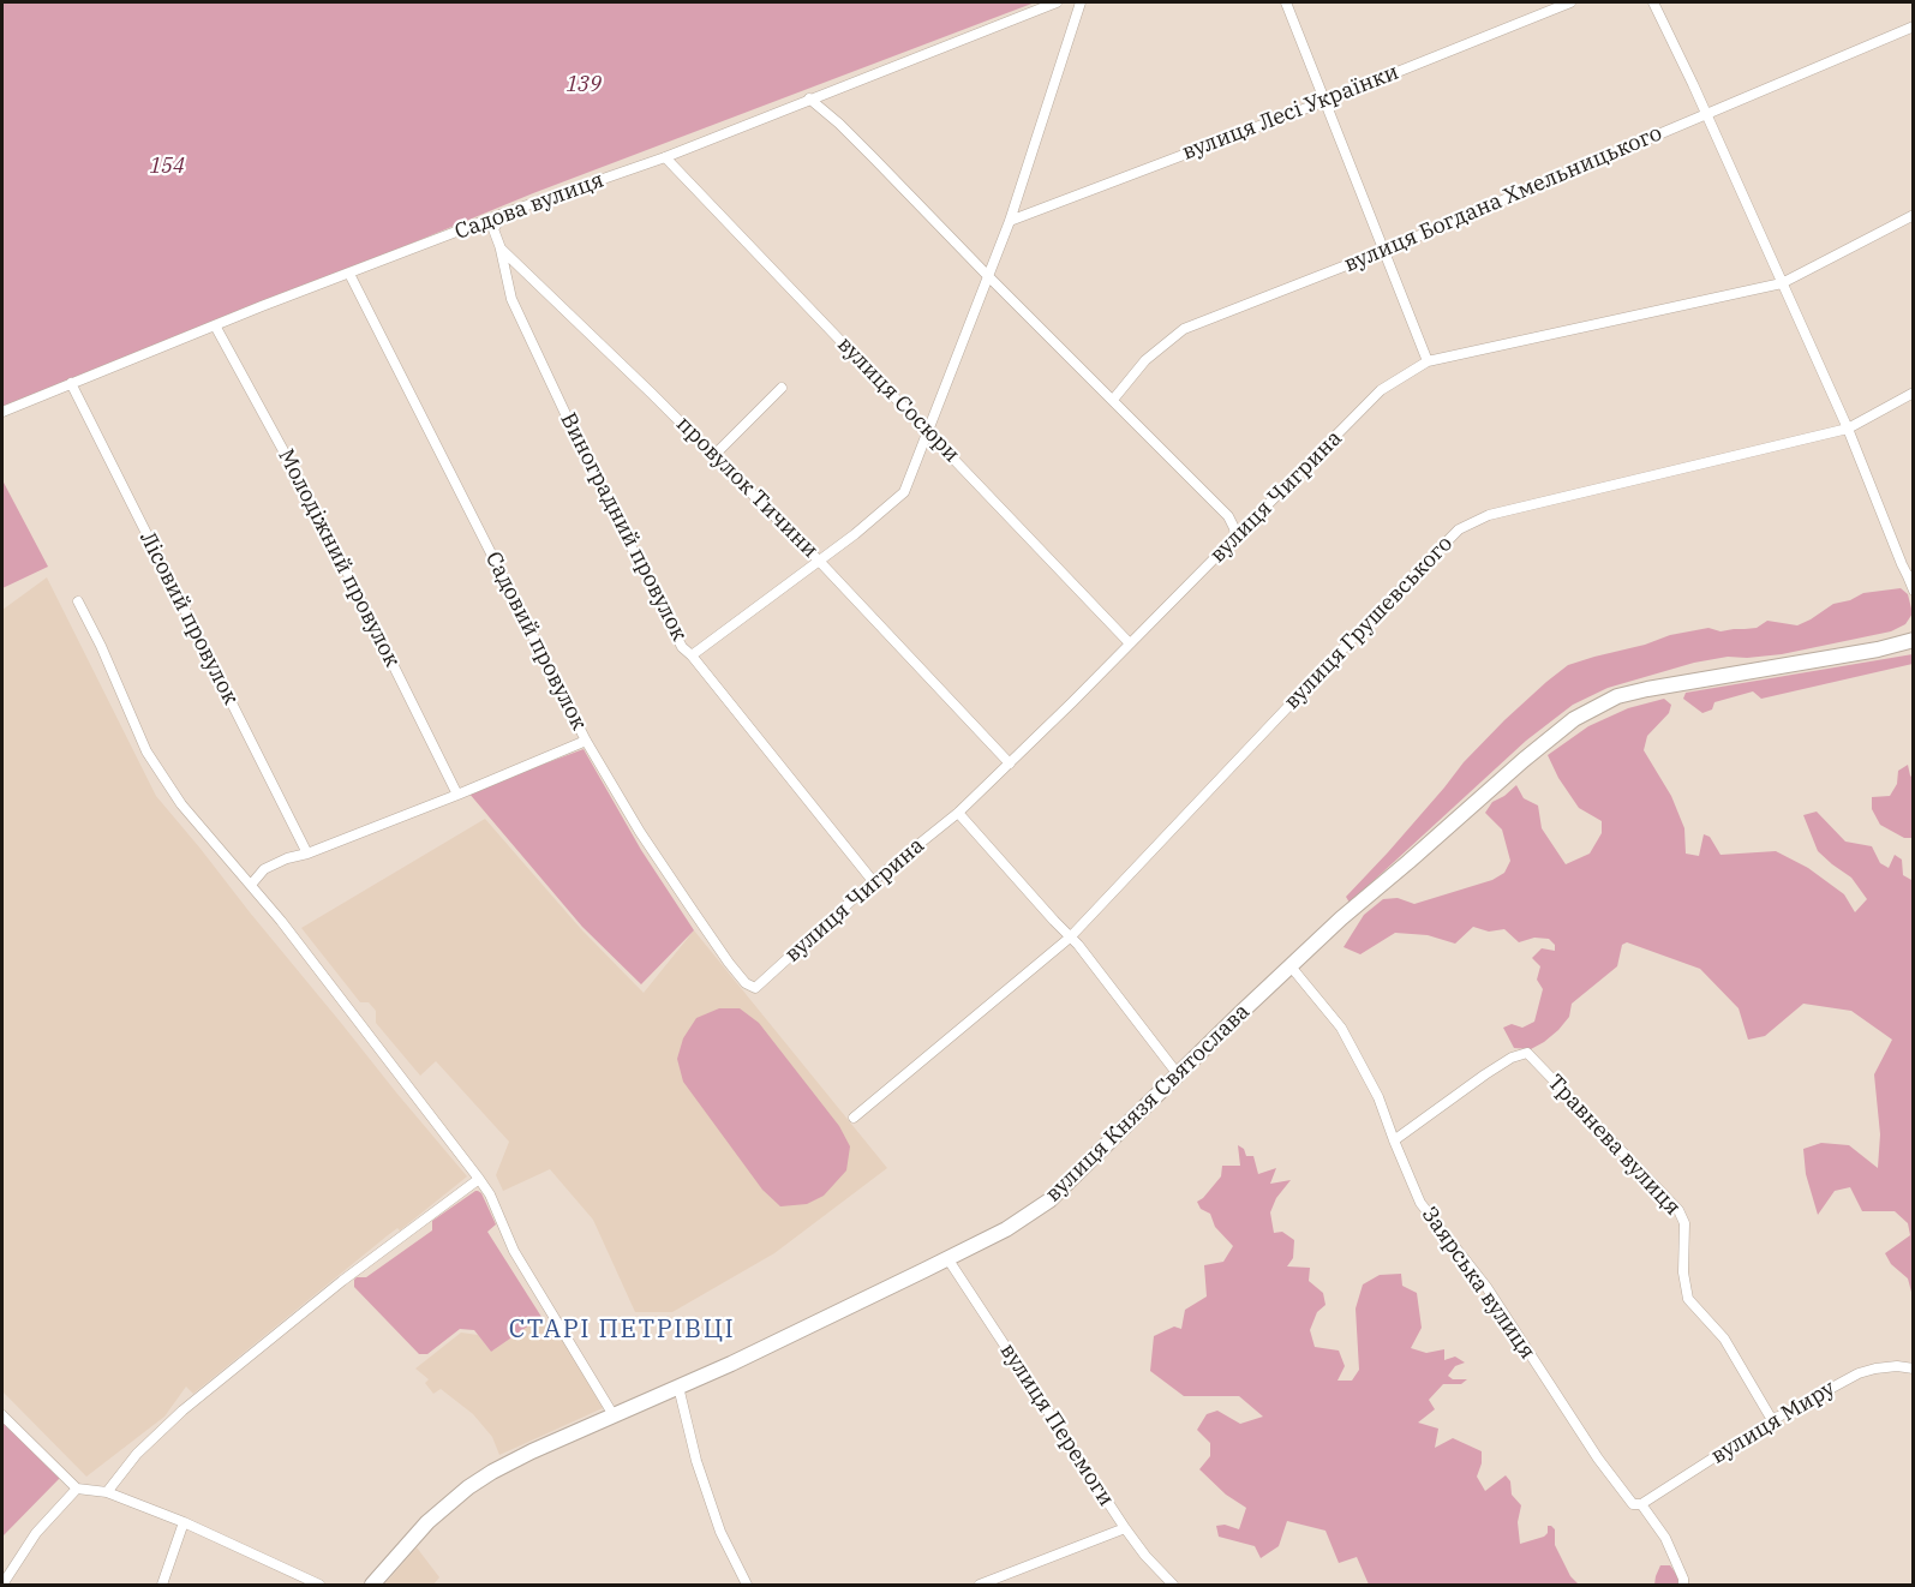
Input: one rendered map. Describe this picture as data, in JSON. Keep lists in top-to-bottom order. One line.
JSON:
{"streets":{"main road":["вулиця Князя Святослава"],"street":["вулиця Лесі Українки","вулиця Богдана Хмельницького","Садова вулиця","вулиця Сосюри","провулок Тичини","вулиця Чигрина","Виноградний провулок","Молодіжний провулок","Лісовий провулок","вулиця Грушевського","Садовий провулок","Травнева вулиця","Заярська вулиця","вулиця Миру","вулиця Перемоги"]},"crossings":[["Садова вулиця","вулиця Сосюри"],["Садова вулиця","Молодіжний провулок"],["Садова вулиця","Лісовий провулок"],["Садова вулиця","Садовий провулок"],["вулиця Сосюри","вулиця Чигрина"],["провулок Тичини","вулиця Чигрина"],["провулок Тичини","Виноградний провулок"],["вулиця Чигрина","Виноградний провулок"],["вулиця Чигрина","Садовий провулок"],["вулиця Князя Святослава","Заярська вулиця"],["вулиця Князя Святослава","вулиця Перемоги"],["Травнева вулиця","Заярська вулиця"],["Травнева вулиця","вулиця Миру"],["Заярська вулиця","вулиця Миру"]],"districts":["СТАРІ ПЕТРІВЦІ"],"parks":["139","154"]}
